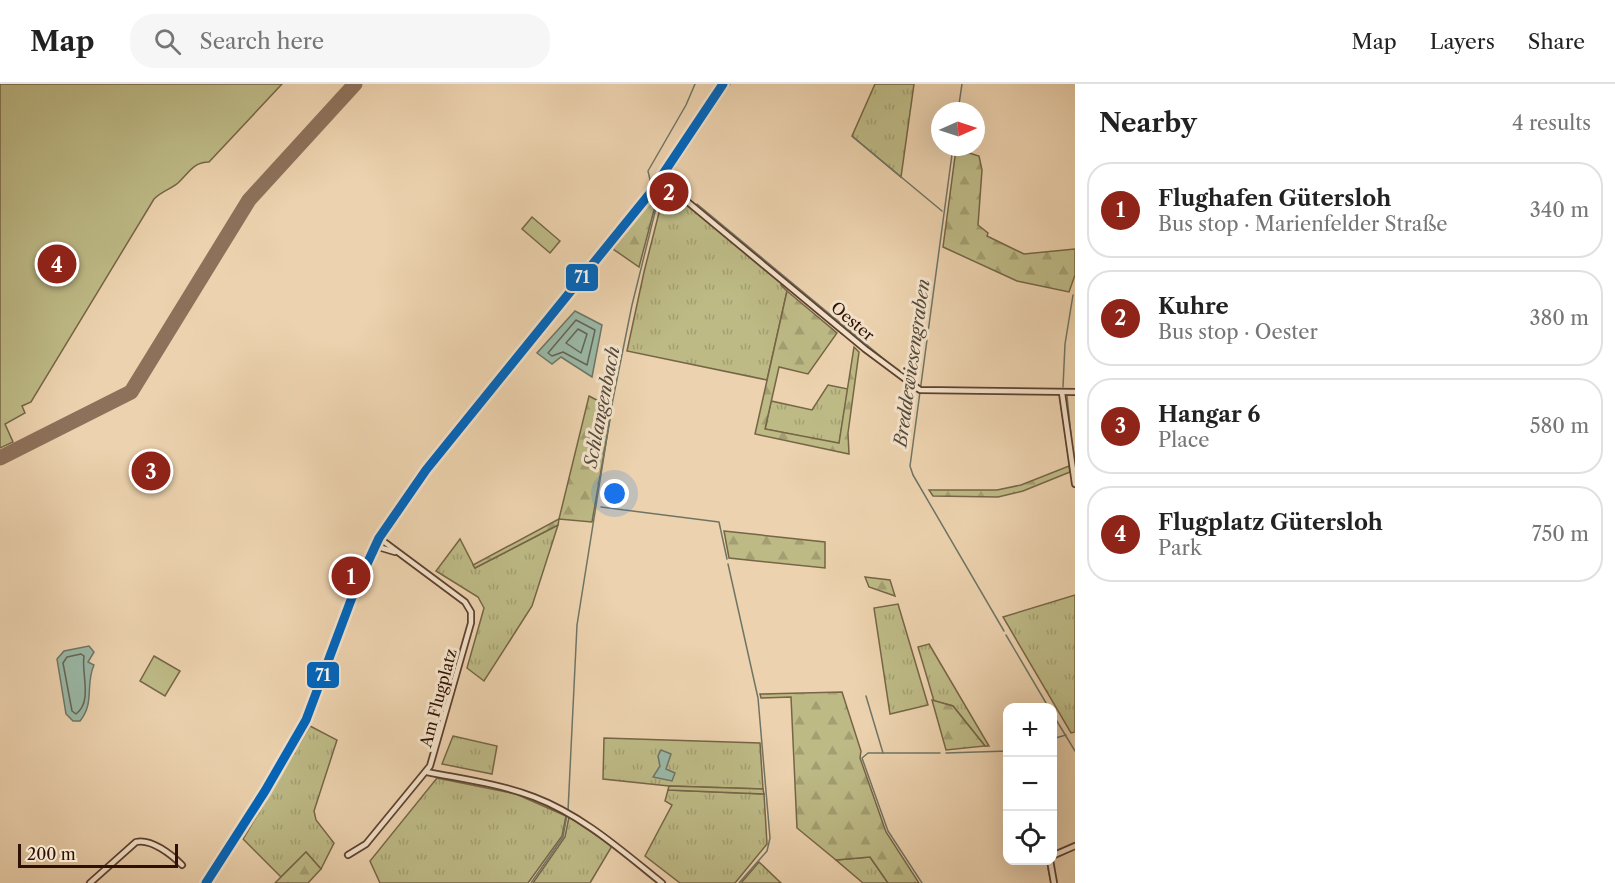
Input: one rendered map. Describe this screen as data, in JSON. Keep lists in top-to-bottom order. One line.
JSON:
{"streets":{"street":["Oester","Am Flugplatz"]},"water":["Breddewiesengraben","Schlangenbach"],"lines":["transit line 71"],"scale_bar":"200 m","north":"right","page":{"header":"Map","search":"Search here","nav":["Map","Layers","Share"],"heading":["Nearby","4 results"],"list":[{"mark":"1","name":"Flughafen Gütersloh","note":"Bus stop · Marienfelder Straße","value":"340 m"},{"mark":"2","name":"Kuhre","note":"Bus stop · Oester","value":"380 m"},{"mark":"3","name":"Hangar 6","note":"Place","value":"580 m"},{"mark":"4","name":"Flugplatz Gütersloh","note":"Park","value":"750 m"}],"pins":["2","4","3","1"],"map_buttons":["+","−"],"scale":"200 m"}}
